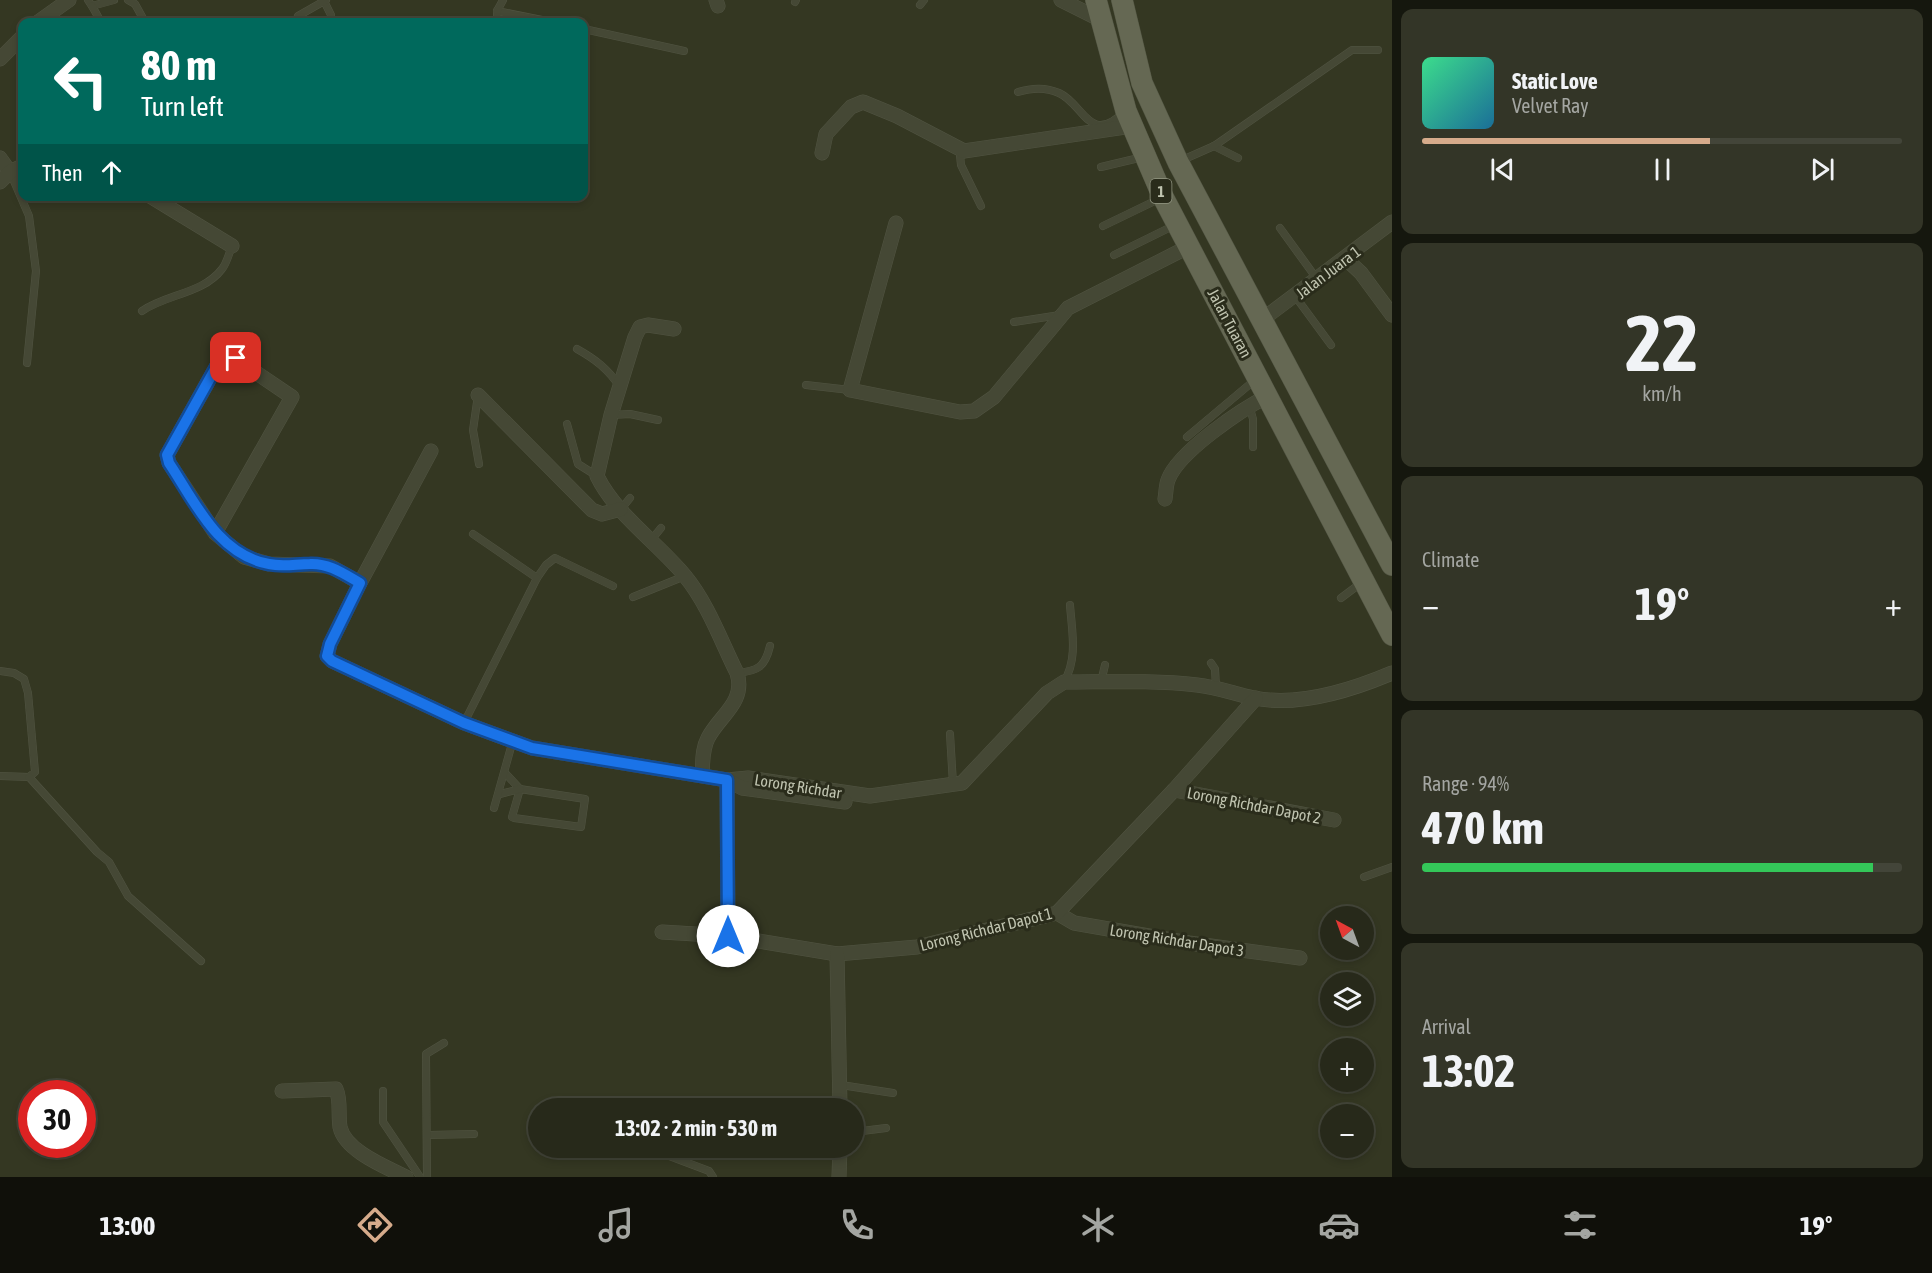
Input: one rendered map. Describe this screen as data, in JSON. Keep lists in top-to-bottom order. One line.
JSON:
{"streets":{"main road":["1","Jalan Tuaran"],"street":["Jalan Juara 1","Lorong Richdar","Lorong Richdar Dapot 2","Lorong Richdar Dapot 1","Lorong Richdar Dapot 3"]},"crossings":[["Jalan Juara 1","Jalan Tuaran"],["Lorong Richdar","Lorong Richdar Dapot 1"],["Lorong Richdar Dapot 2","Lorong Richdar Dapot 1"],["Lorong Richdar Dapot 1","Lorong Richdar Dapot 3"]],"north":"top left","page":{"turn":["80 m","Turn left"],"song":["Static Love","Velvet Ray"],"then":"Then","tile":[["22","km/h"],"Climate",["Range · 94%","470 km"],["Arrival","13:02"]],"heat":["−","19°","+"],"map_buttons":["+","−"],"limit":"30","trip":"13:02 · 2 min · 530 m","tabs":["13:00","19°"]}}
